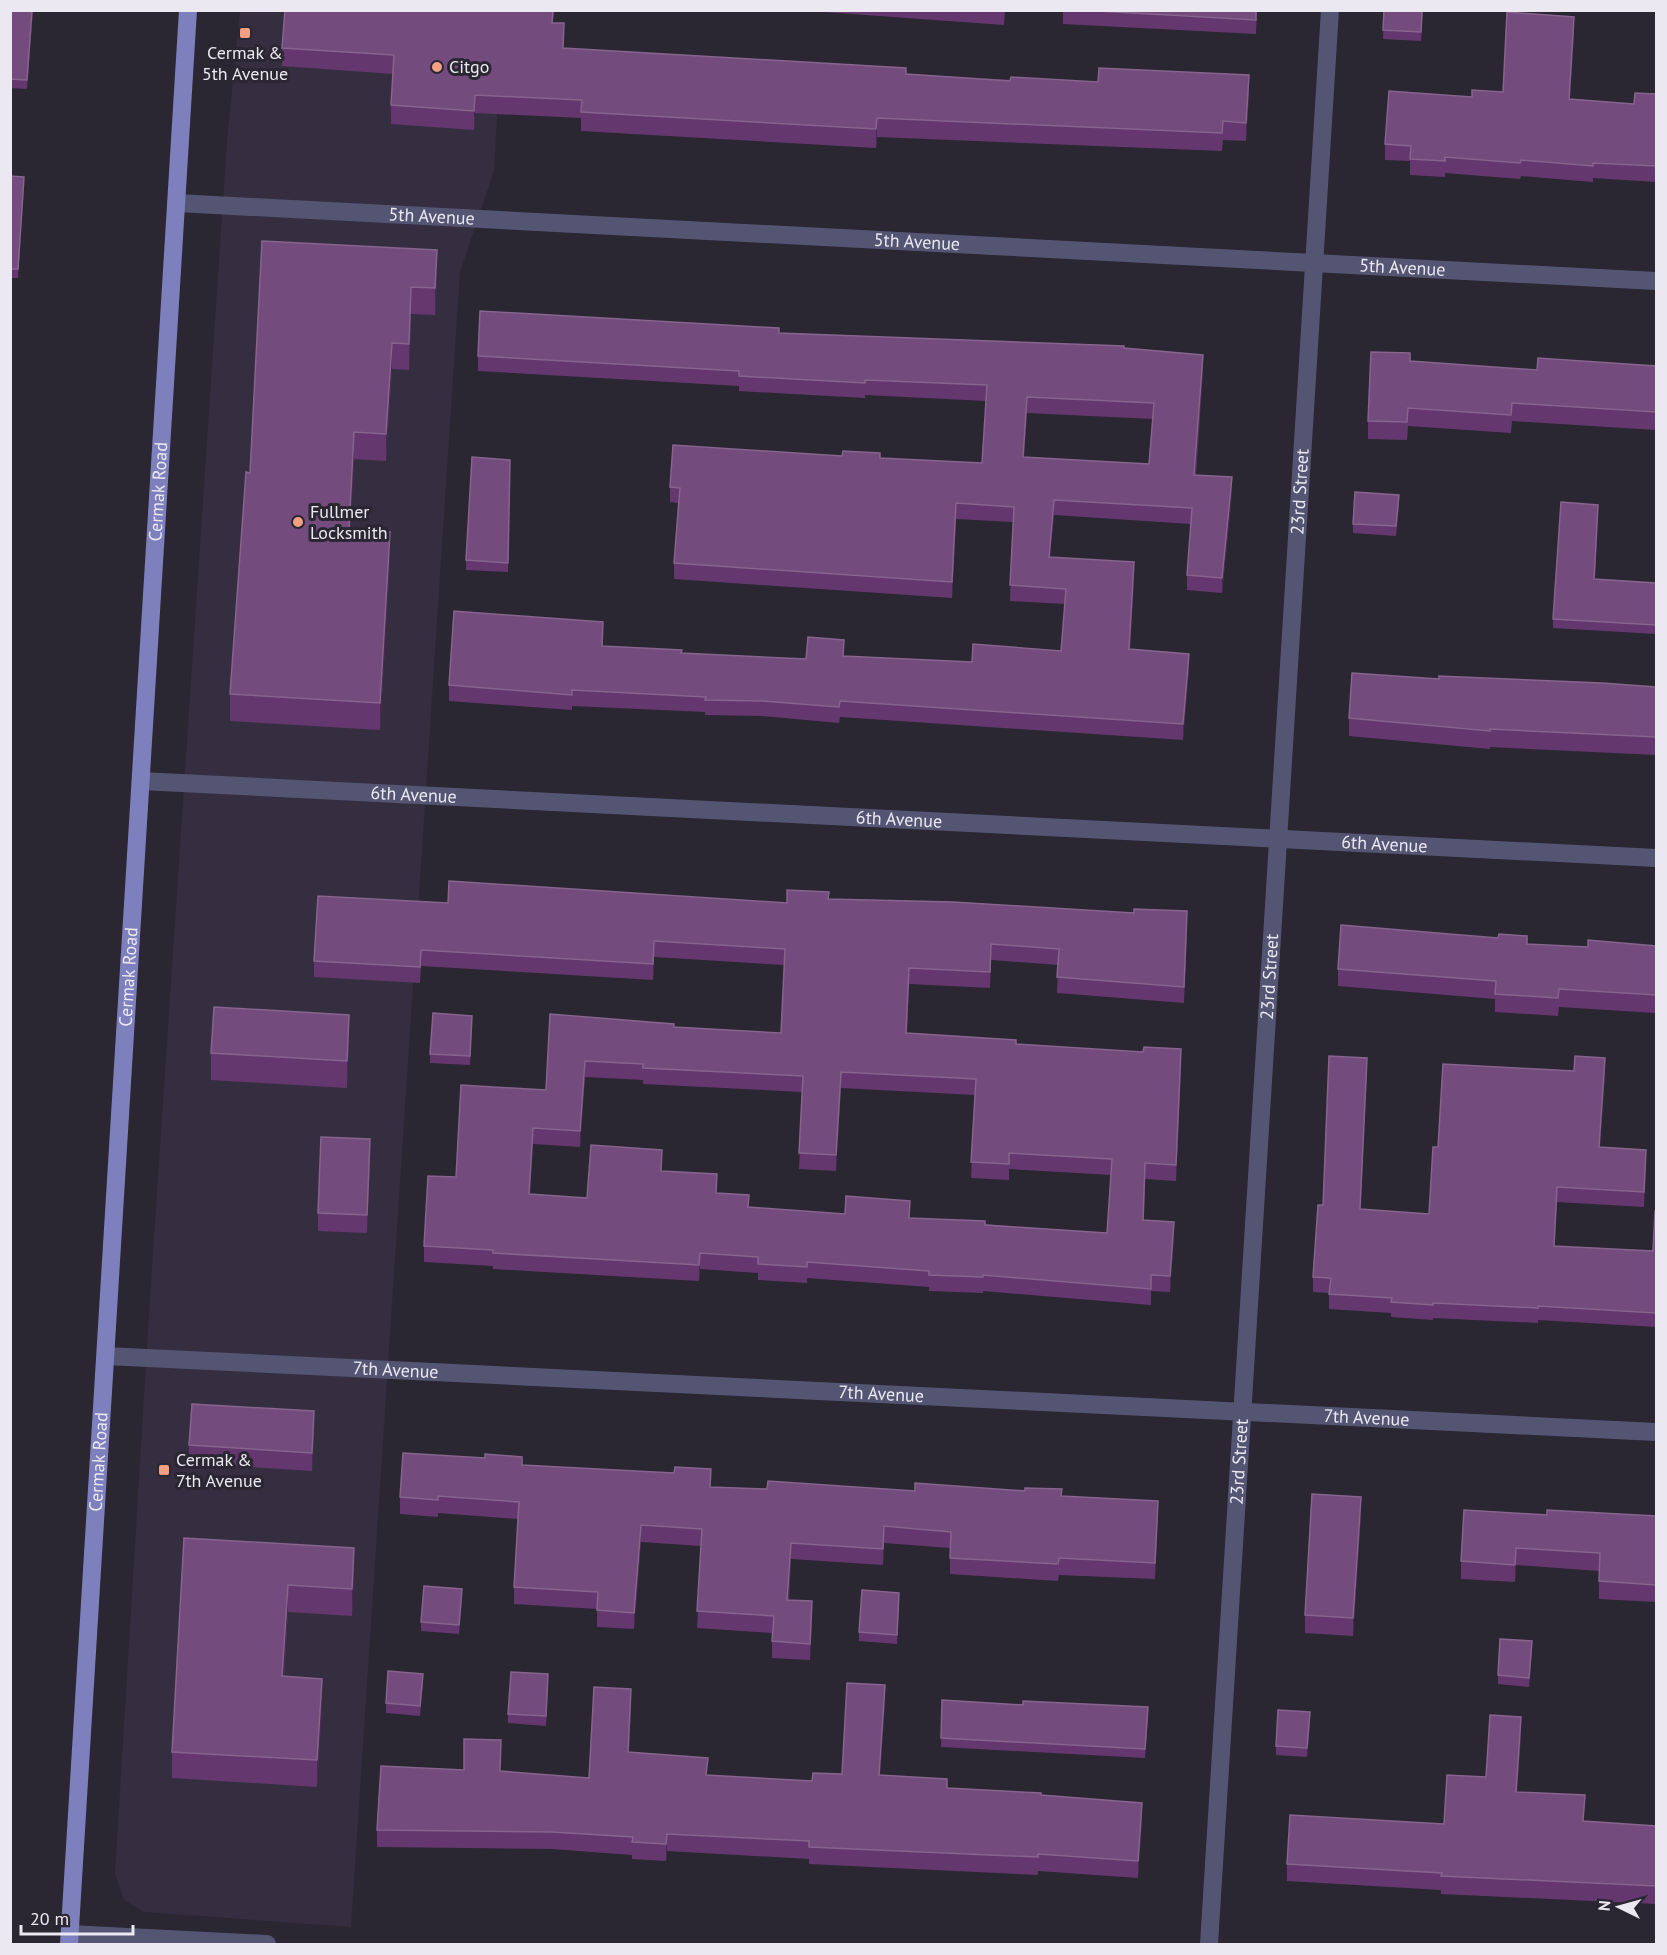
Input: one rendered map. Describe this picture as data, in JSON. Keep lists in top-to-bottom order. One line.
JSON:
{"streets":{"main road":["Cermak Road"],"street":["5th Avenue","23rd Street","6th Avenue","7th Avenue"]},"crossings":[["5th Avenue","Cermak Road"],["5th Avenue","23rd Street"],["Cermak Road","6th Avenue"],["Cermak Road","7th Avenue"],["23rd Street","6th Avenue"],["23rd Street","7th Avenue"]],"places":{"transit":["Cermak & 5th Avenue","Cermak & 7th Avenue"],"other":["Citgo","Fullmer Locksmith"]},"scale_bar":"20 m","north":"left"}
